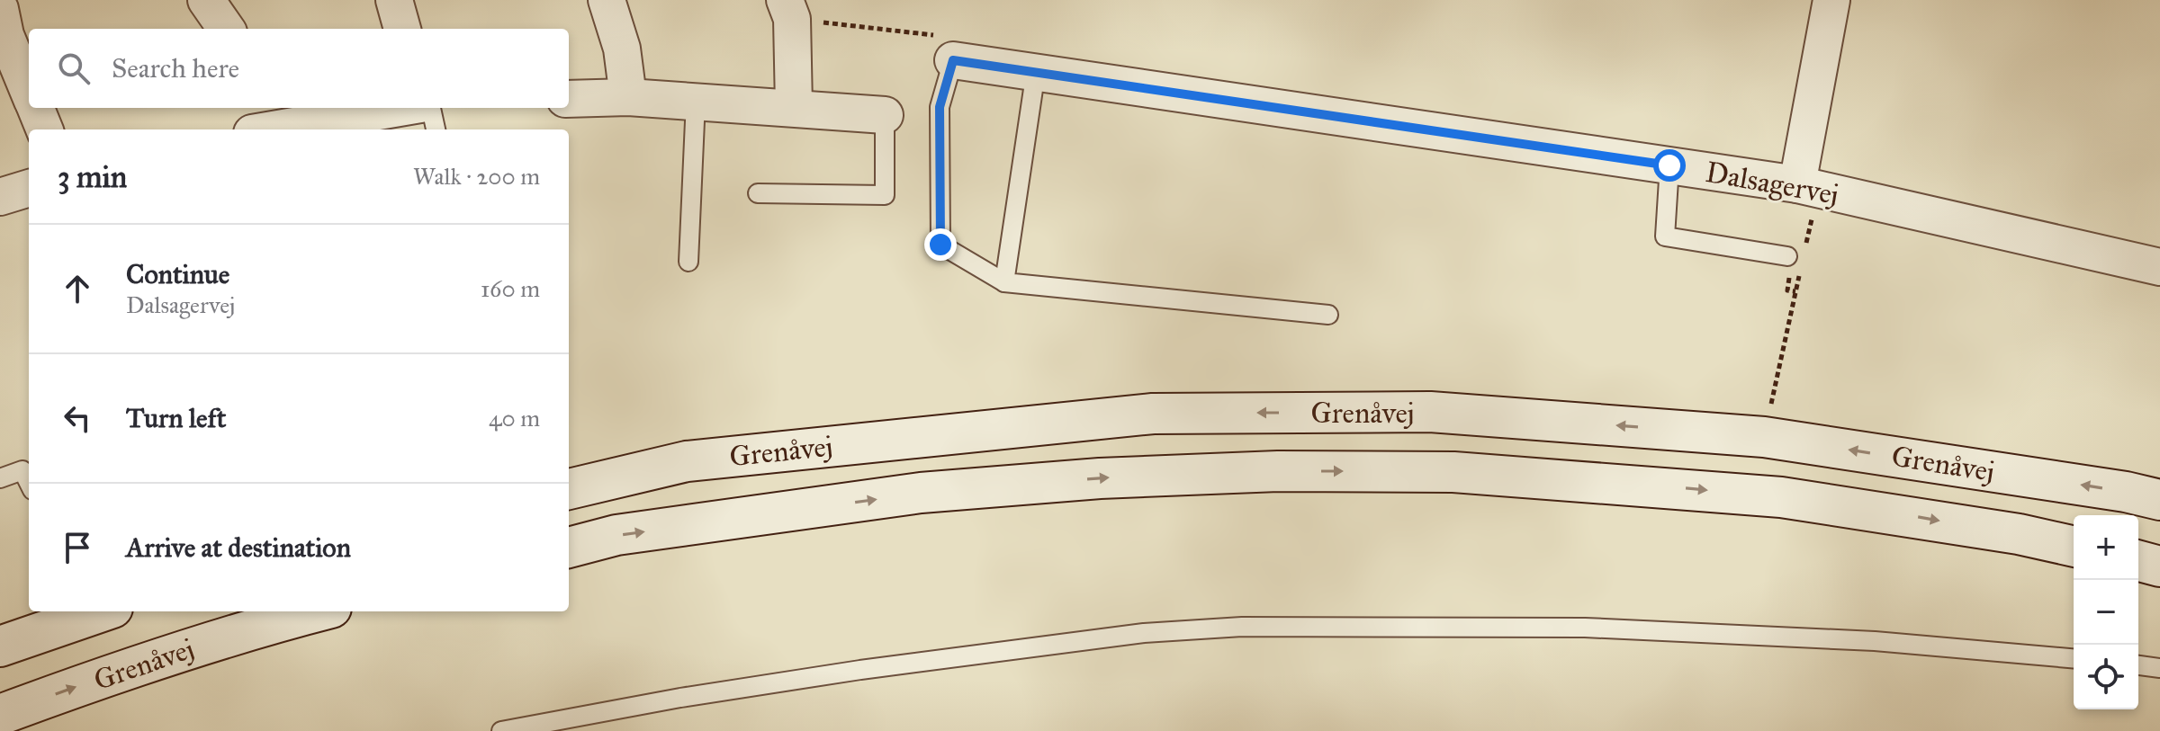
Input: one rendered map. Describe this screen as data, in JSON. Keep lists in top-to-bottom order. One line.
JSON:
{"streets":{"main road":["Grenåvej"],"street":["Dalsagervej"]},"page":{"search":"Search here","heading":["3 min","Walk · 200 m"],"list":[["Continue","Dalsagervej","160 m"],["Turn left","40 m"],"Arrive at destination"],"map_buttons":["+","−"]}}
